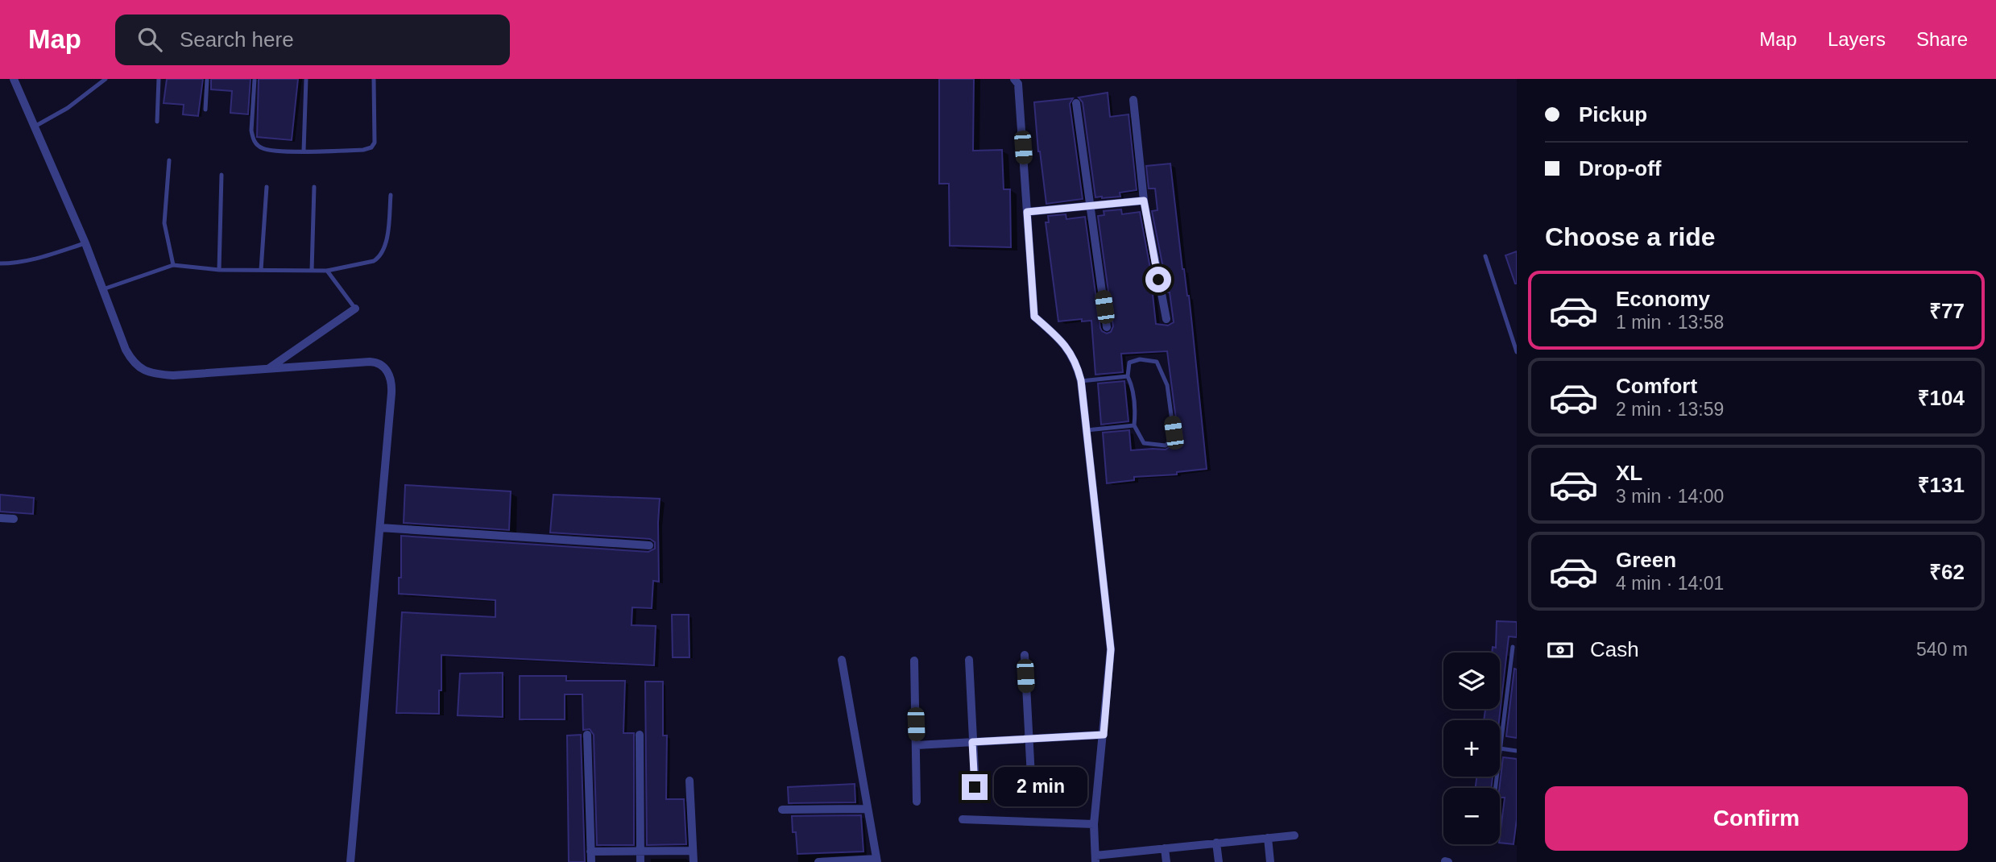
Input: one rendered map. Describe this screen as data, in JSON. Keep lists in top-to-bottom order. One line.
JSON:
{"page":{"header":"Map","search":"Search here","nav":["Map","Layers","Share"],"banner":["Pickup","Drop-off"],"heading":"Choose a ride","list":[{"name":"Economy","note":"1 min · 13:58","value":"₹77"},{"name":"Comfort","note":"2 min · 13:59","value":"₹104"},{"name":"XL","note":"3 min · 14:00","value":"₹131"},{"name":"Green","note":"4 min · 14:01","value":"₹62"}],"pay":["Cash","540 m"],"map_buttons":["+","−"],"bubble":"2 min","buttons":"Confirm"}}
